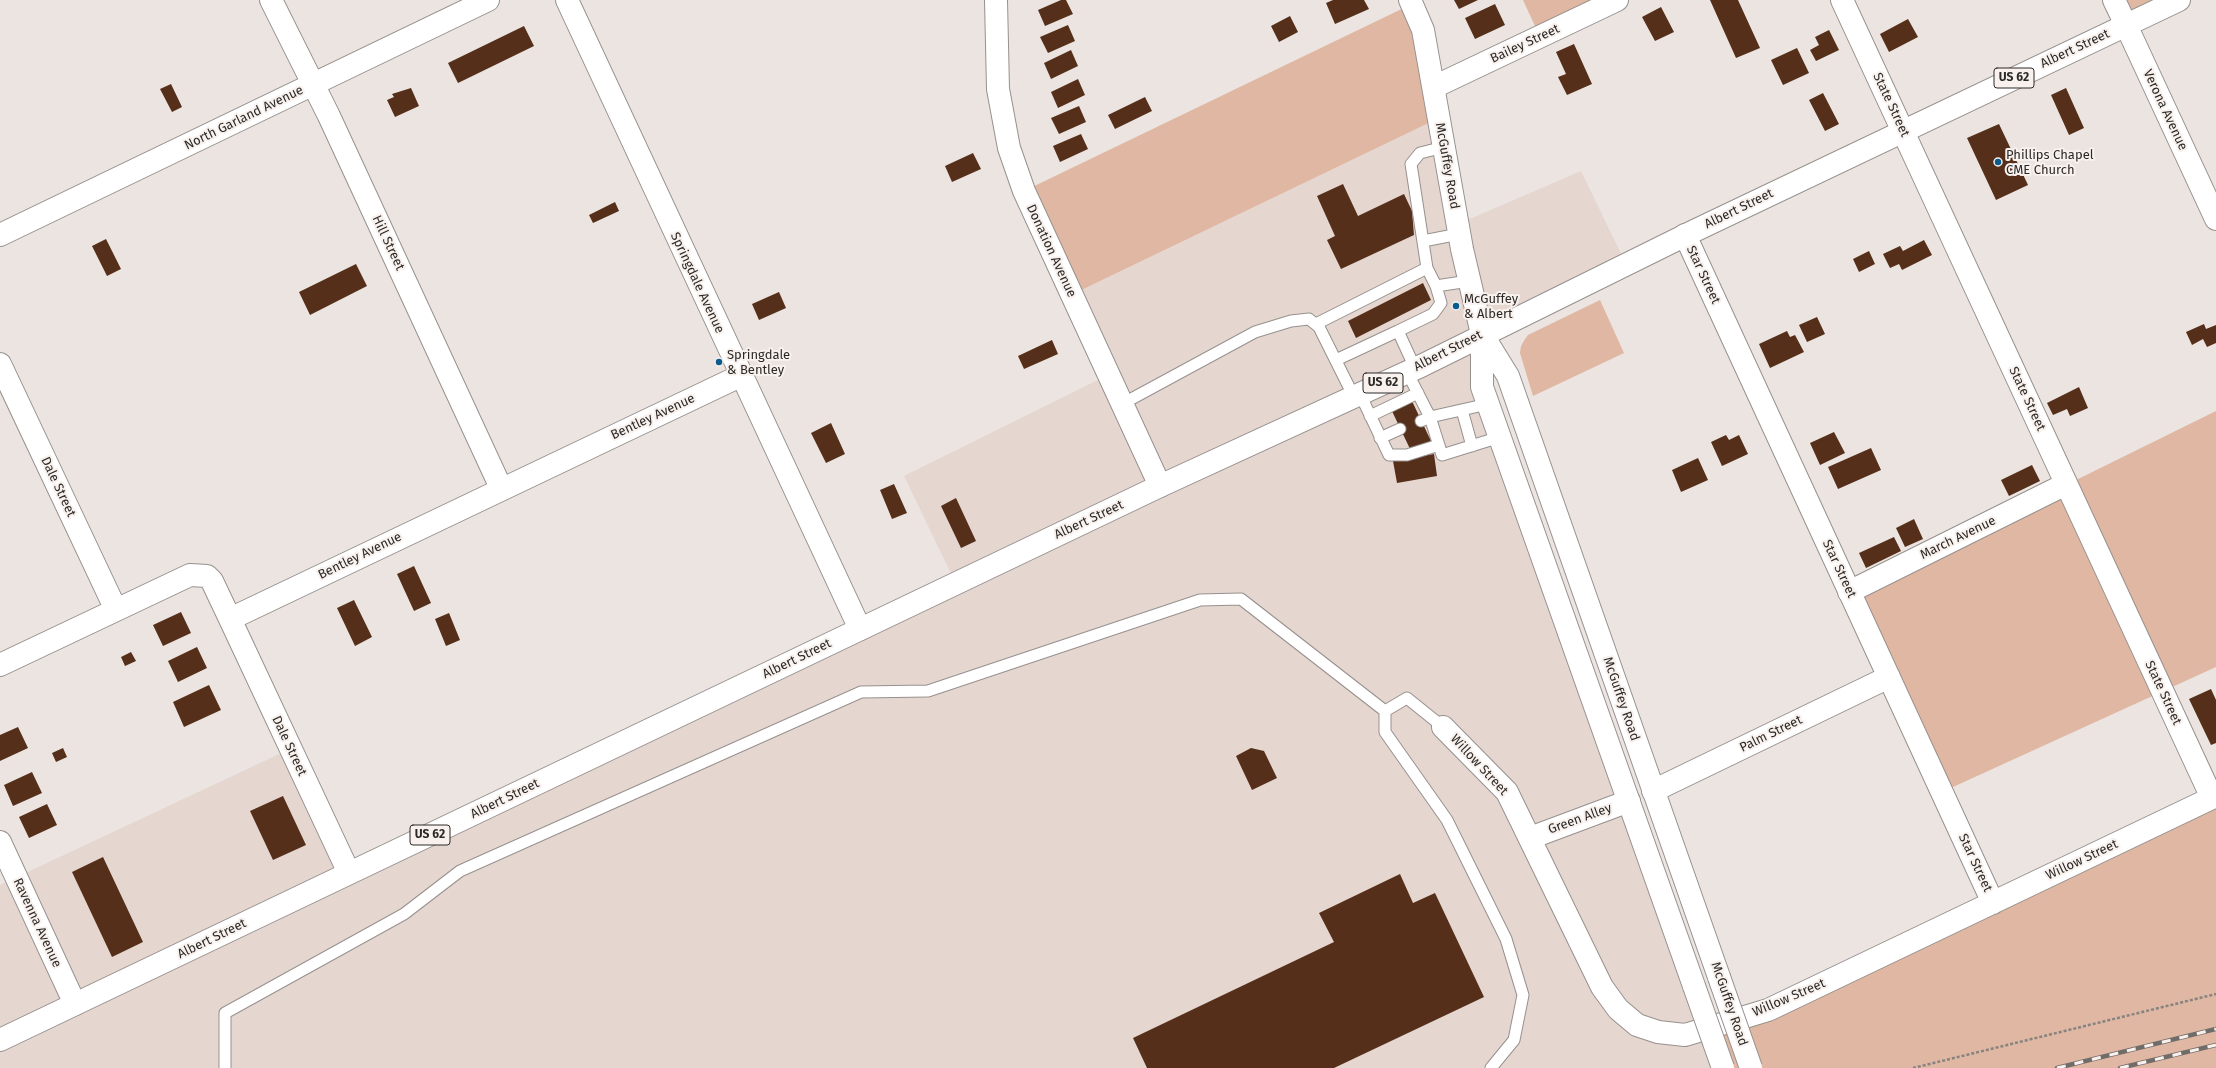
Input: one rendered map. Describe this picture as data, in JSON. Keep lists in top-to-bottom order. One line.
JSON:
{"streets":{"street":["Bailey Street","Albert Street","US 62","State Street","Verona Avenue","North Garland Avenue","McGuffey Road","Hill Street","Donation Avenue","Star Street","Springdale Avenue","Bentley Avenue","Dale Street","March Avenue","Palm Street","Willow Street","Green Alley","Ravenna Avenue"]},"crossings":[["Bailey Street","McGuffey Road"],["Albert Street","State Street"],["Albert Street","Verona Avenue"],["Albert Street","McGuffey Road"],["Albert Street","Donation Avenue"],["Albert Street","Star Street"],["Albert Street","Springdale Avenue"],["Albert Street","Dale Street"],["Albert Street","Ravenna Avenue"],["State Street","March Avenue"],["State Street","Willow Street"],["North Garland Avenue","Hill Street"],["McGuffey Road","Palm Street"],["McGuffey Road","Green Alley"],["Hill Street","Bentley Avenue"],["Star Street","March Avenue"],["Star Street","Palm Street"],["Star Street","Willow Street"],["Springdale Avenue","Bentley Avenue"],["Bentley Avenue","Dale Street"],["Willow Street","Green Alley"]],"places":["Phillips Chapel CME Church","McGuffey & Albert","Springdale & Bentley"]}
